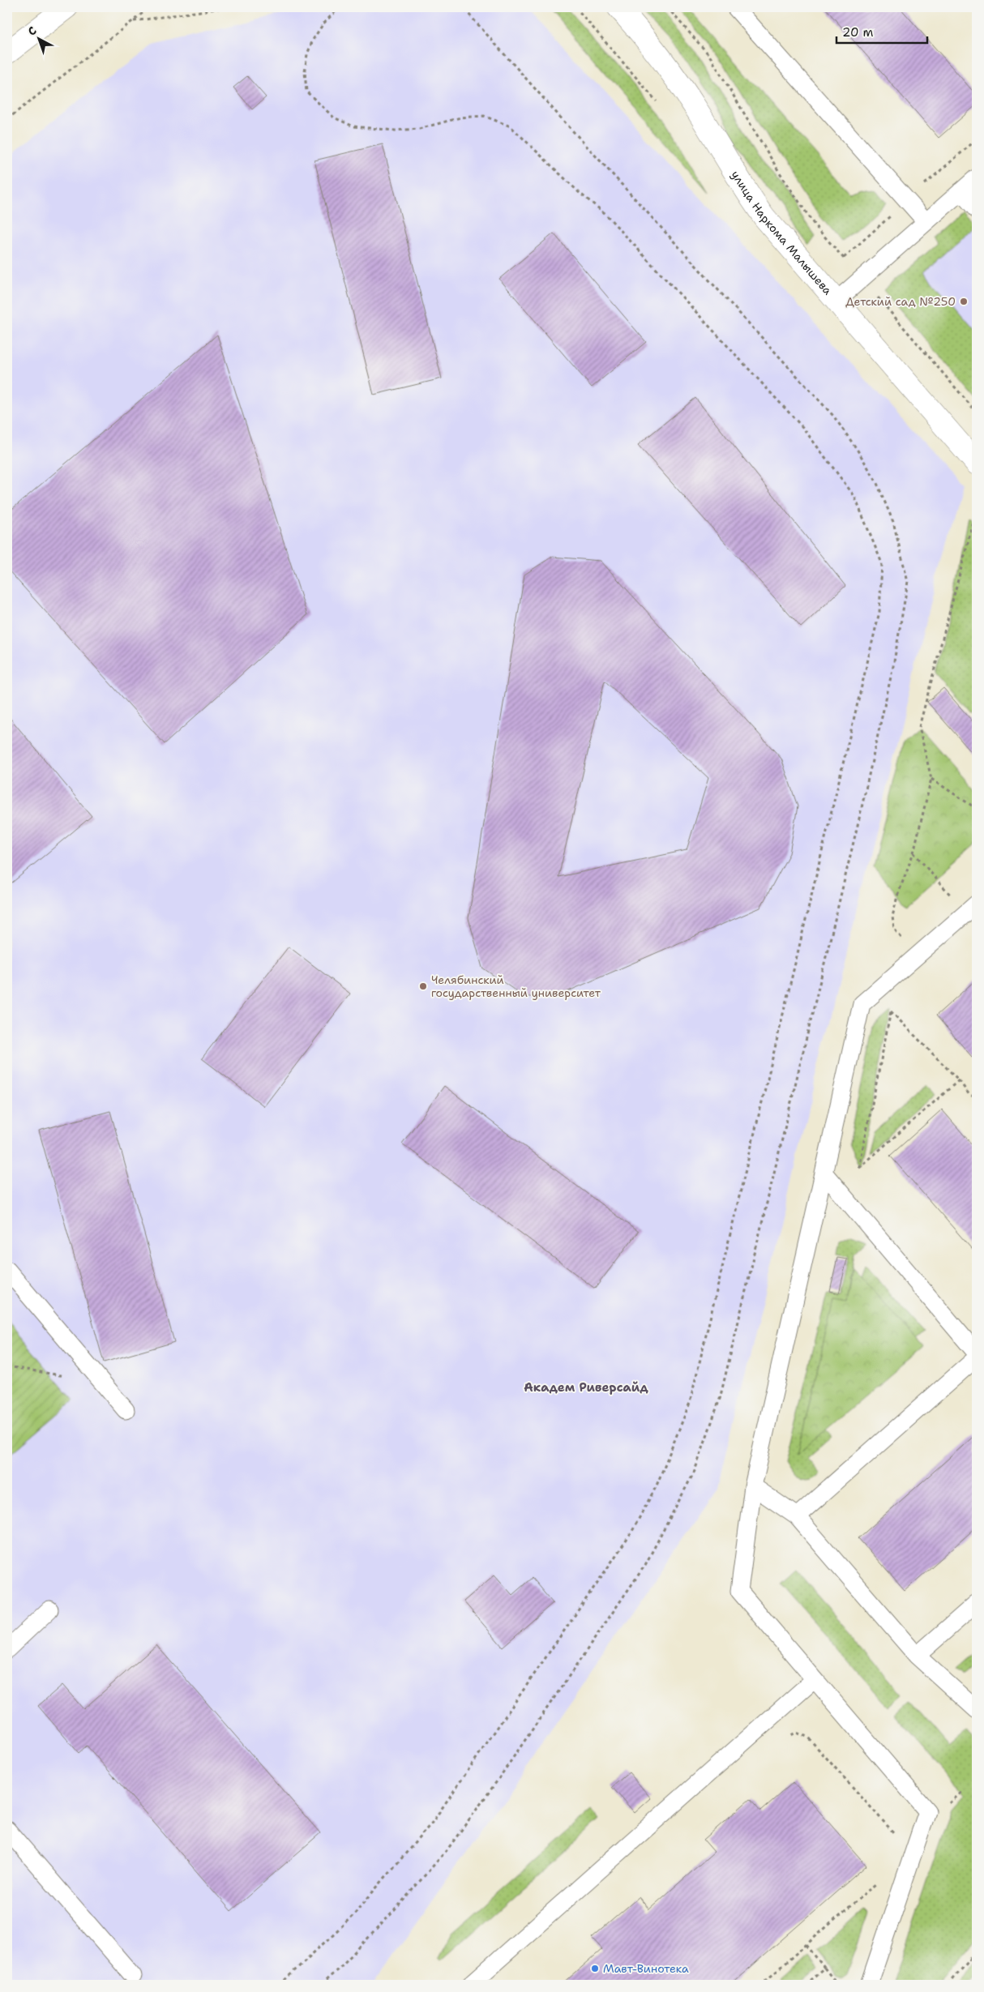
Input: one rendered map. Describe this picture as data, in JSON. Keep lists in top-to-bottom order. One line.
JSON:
{"streets":{"street":["улица Наркома Малышева"]},"districts":["Академ Риверсайд"],"places":["Детский сад №250","Челябинский государственный университет","Мавт-Винотека"],"scale_bar":"20 m","north":"top left"}
